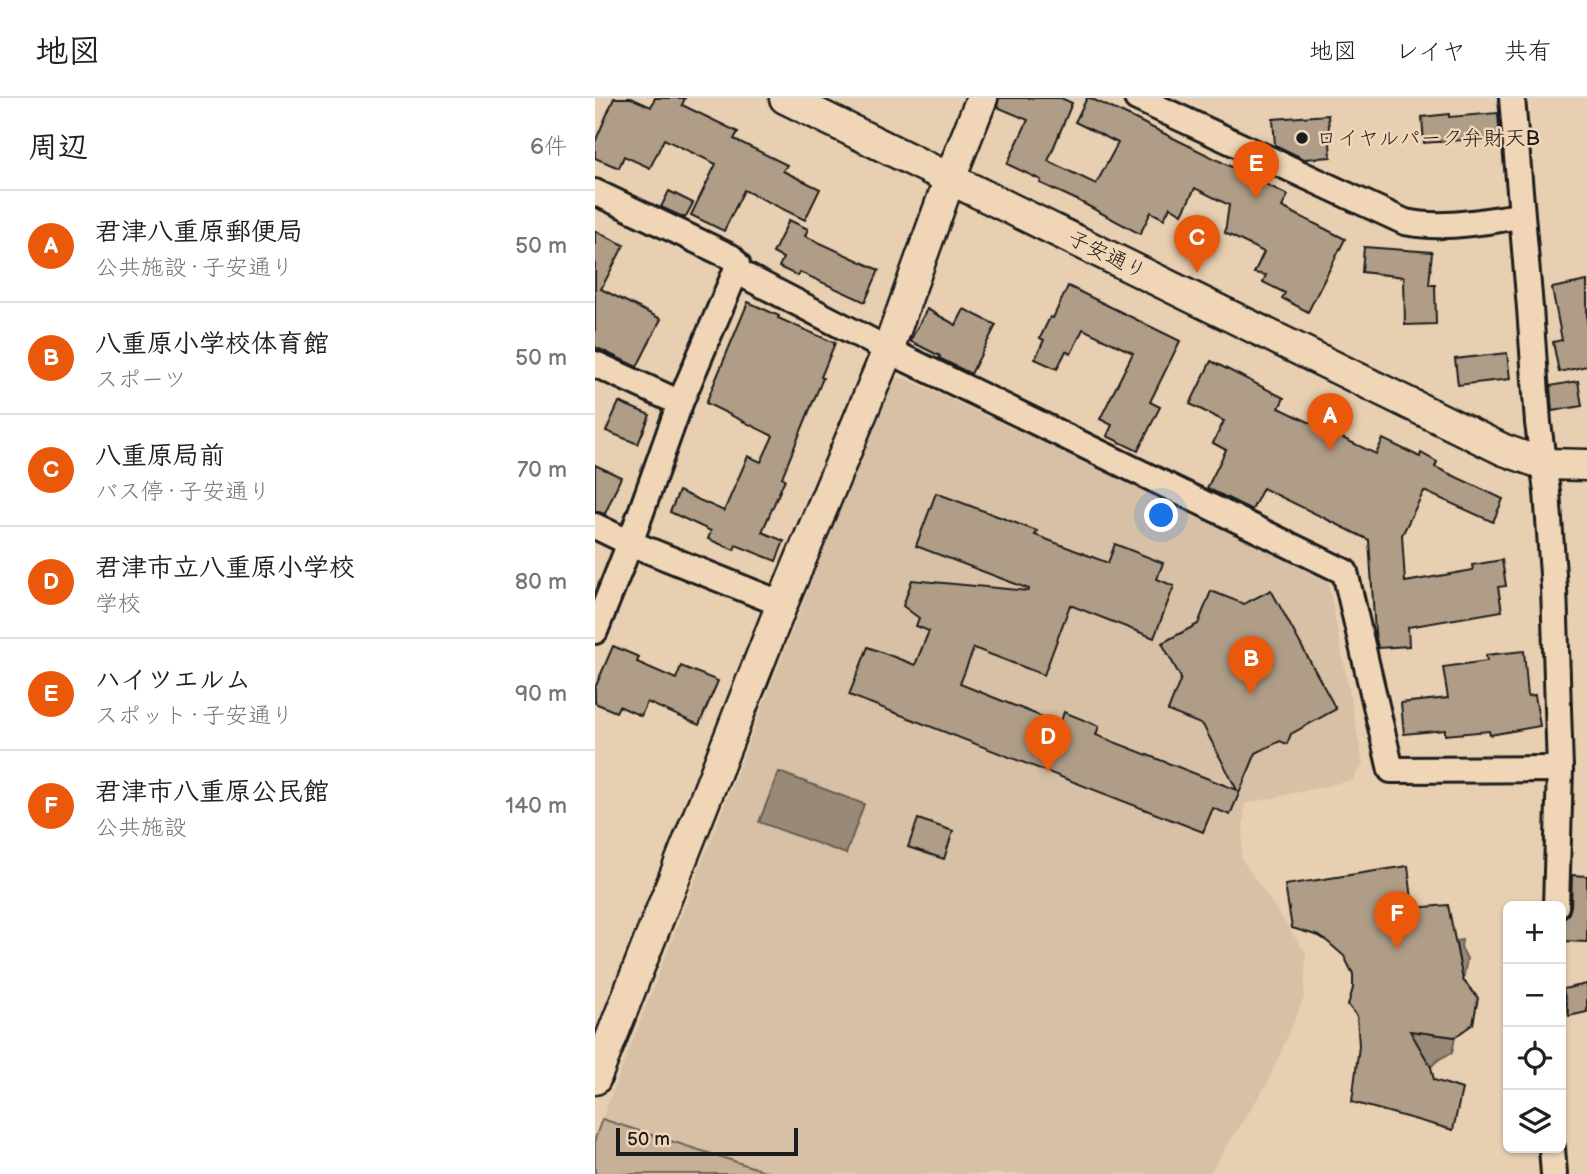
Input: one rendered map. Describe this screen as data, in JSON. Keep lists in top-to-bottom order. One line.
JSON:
{"streets":{"street":["子安通り"]},"places":["ロイヤルパーク弁財天B"],"scale_bar":"50 m","page":{"header":"地図","nav":["地図","レイヤ","共有"],"heading":["周辺","6件"],"pins":["E","C","A","B","D","F"],"list":[{"mark":"A","name":"君津八重原郵便局","note":"公共施設 · 子安通り","value":"50 m"},{"mark":"B","name":"八重原小学校体育館","note":"スポーツ","value":"50 m"},{"mark":"C","name":"八重原局前","note":"バス停 · 子安通り","value":"70 m"},{"mark":"D","name":"君津市立八重原小学校","note":"学校","value":"80 m"},{"mark":"E","name":"ハイツエルム","note":"スポット · 子安通り","value":"90 m"},{"mark":"F","name":"君津市八重原公民館","note":"公共施設","value":"140 m"}],"map_buttons":["+","−"],"scale":"50 m"}}
